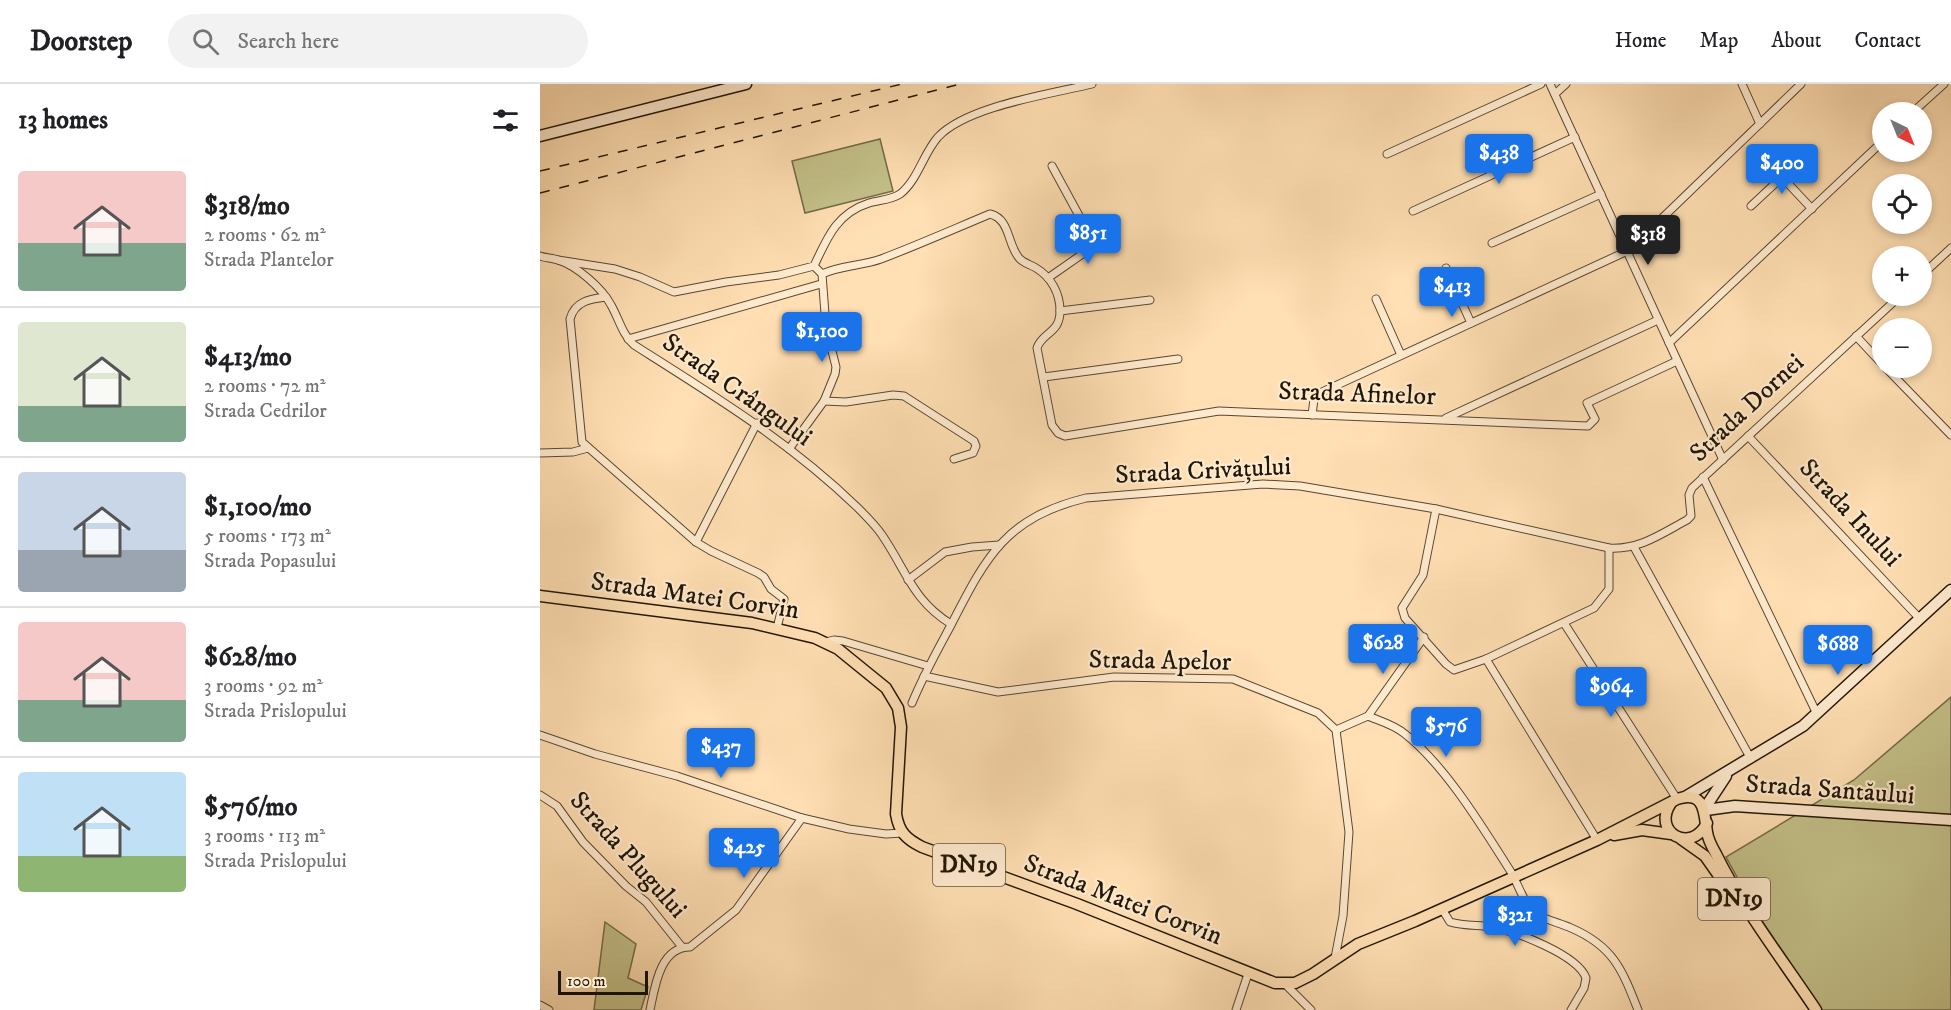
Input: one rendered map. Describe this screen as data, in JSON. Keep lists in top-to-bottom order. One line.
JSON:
{"streets":{"main road":["Strada Matei Corvin","DN19"],"street":["Strada Crângului","Strada Afinelor","Strada Dornei","Strada Crivățului","Strada Inului","Strada Apelor","Strada Santăului","Strada Plugului"]},"crossings":[["Strada Crângului","Strada Crivățului"],["Strada Dornei","Strada Crivățului"],["Strada Dornei","Strada Inului"],["Strada Crivățului","Strada Apelor"],["Strada Santăului","DN19"]],"scale_bar":"100 m","north":"bottom right","page":{"header":"Doorstep","search":"Search here","nav":["Home","Map","About","Contact"],"heading":"13 homes","map_buttons":["+","−"],"price":["$438","$400","$851","$318","$413","$1,100","$628","$688","$964","$576","$437","$425","$321"],"list":[{"name":"$318/mo","note":"2 rooms · 62 m² · Strada Plantelor"},{"name":"$413/mo","note":"2 rooms · 72 m² · Strada Cedrilor"},{"name":"$1,100/mo","note":"5 rooms · 173 m² · Strada Popasului"},{"name":"$628/mo","note":"3 rooms · 92 m² · Strada Prislopului"},{"name":"$576/mo","note":"3 rooms · 113 m² · Strada Prislopului"}],"scale":"100 m"}}
